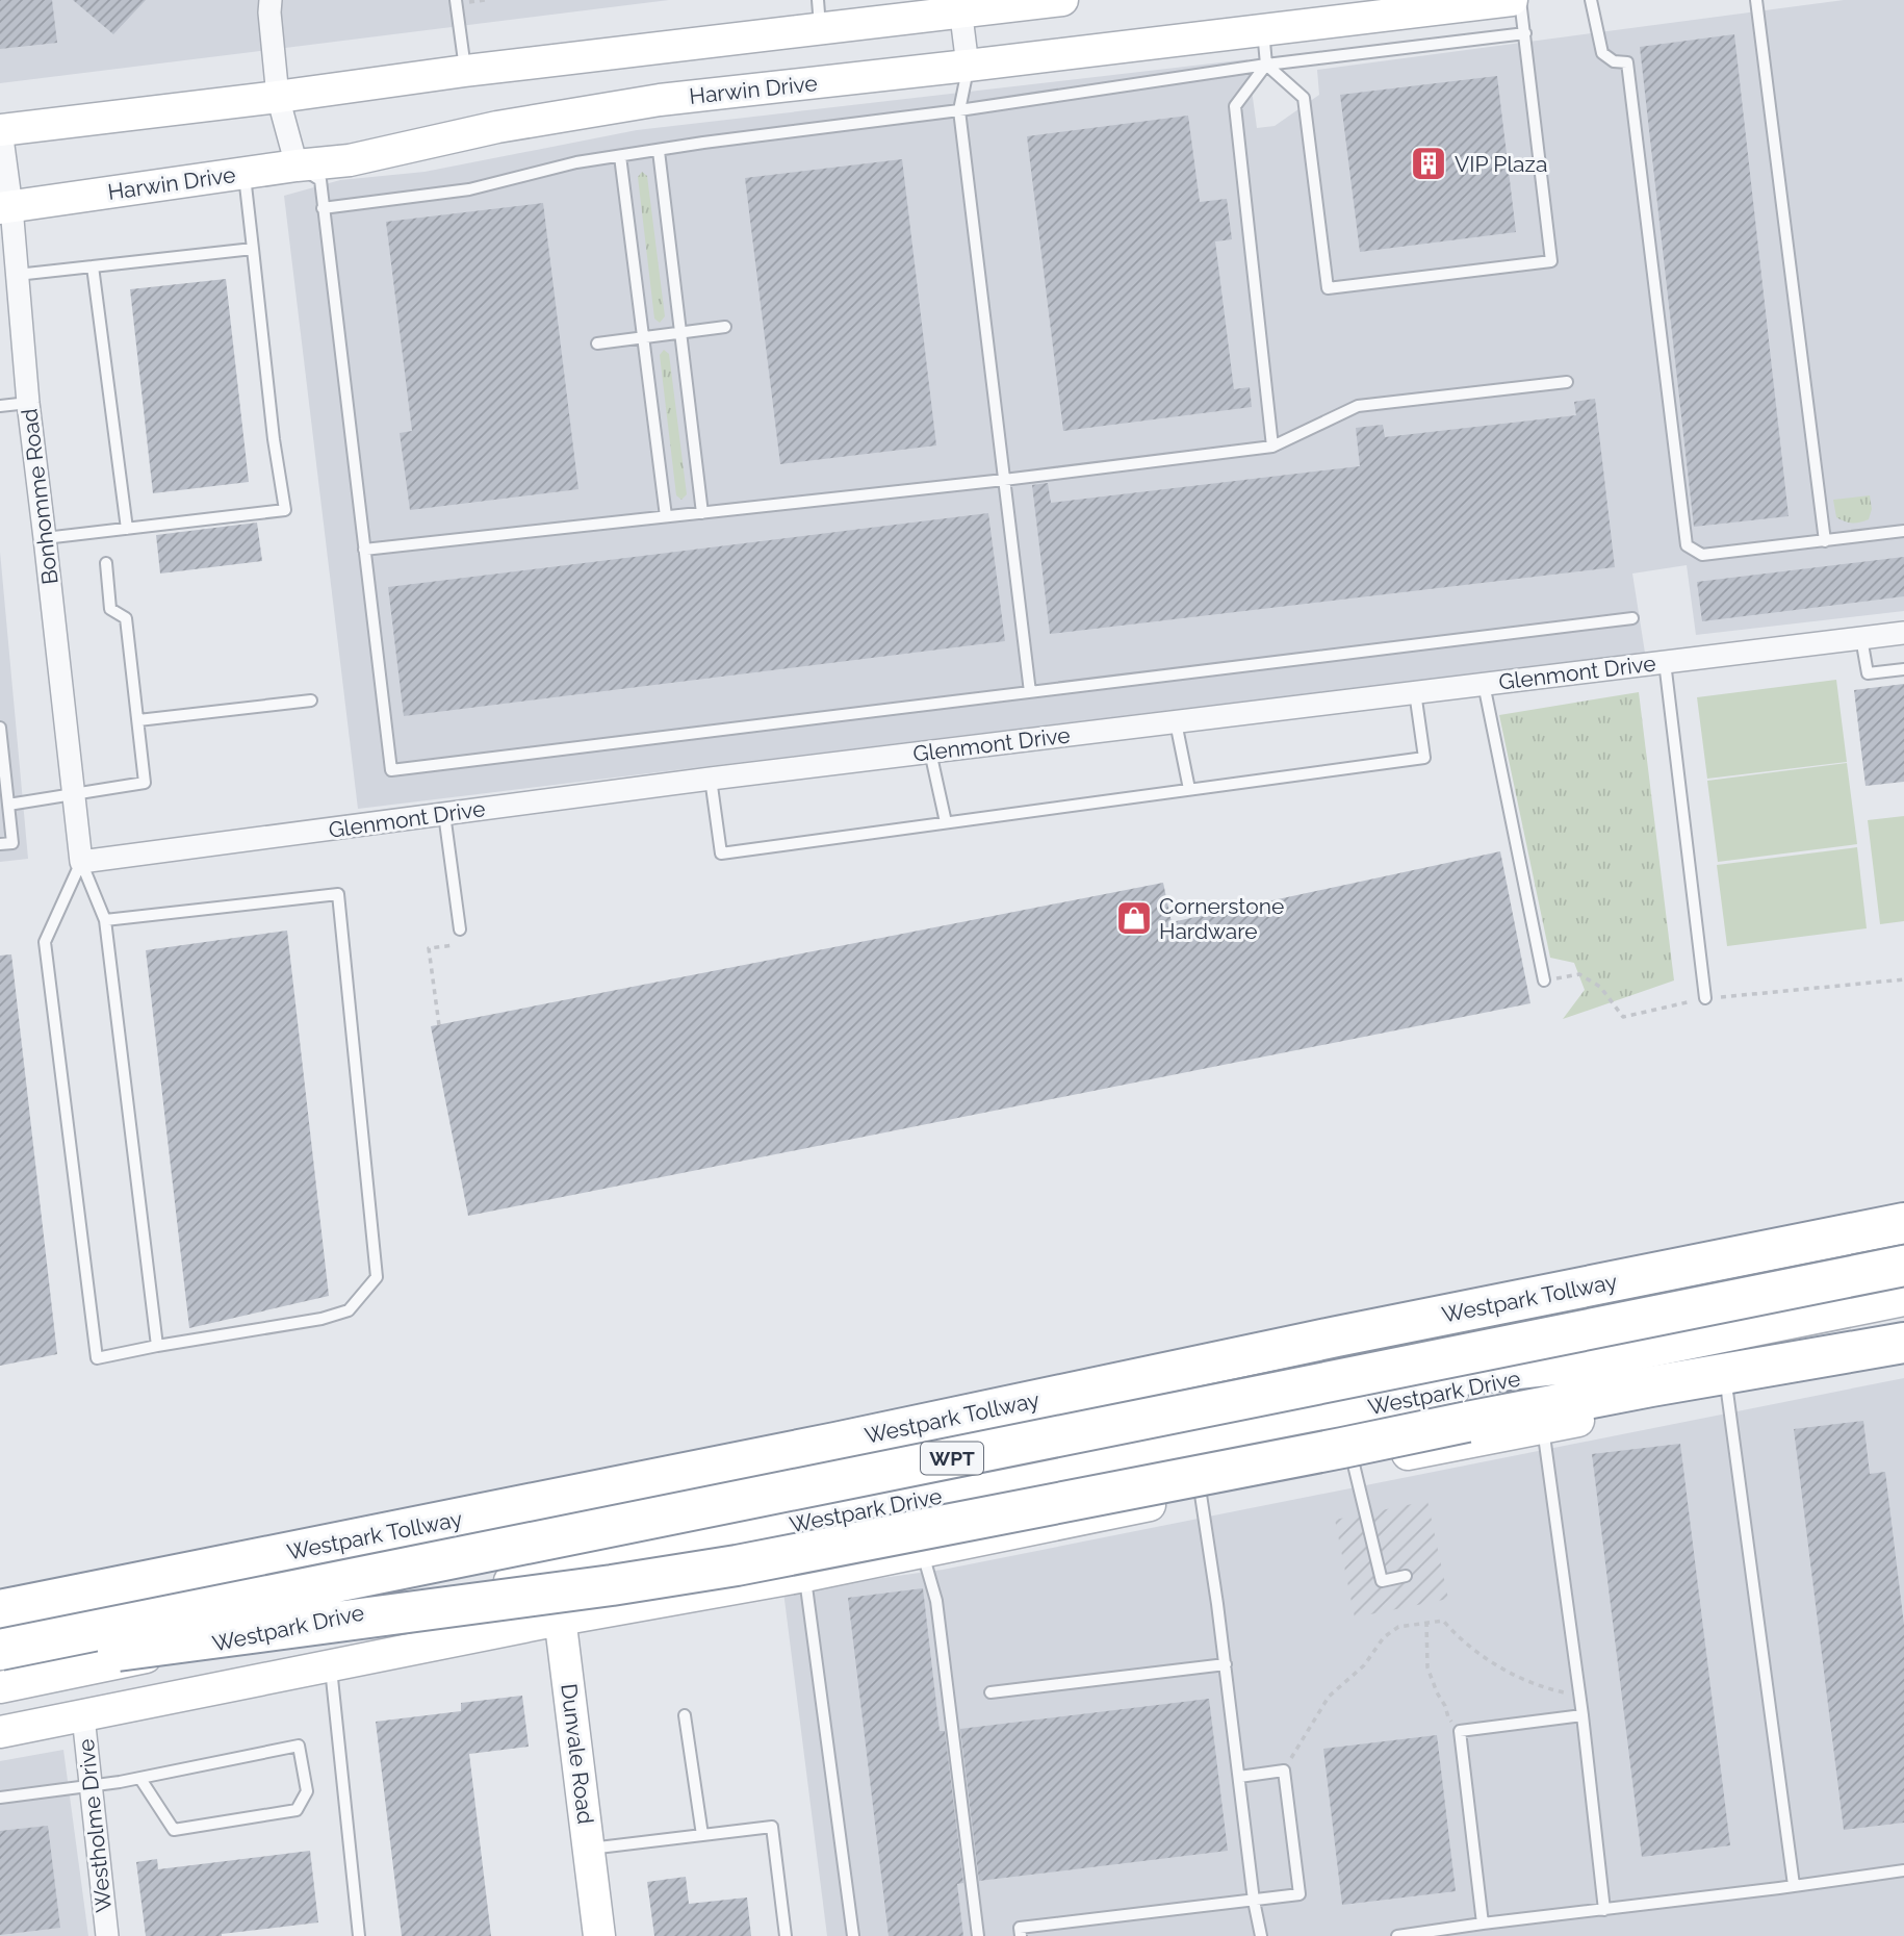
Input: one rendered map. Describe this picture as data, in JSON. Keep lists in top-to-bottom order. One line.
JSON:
{"streets":{"highway":["Westpark Tollway","WPT"],"main road":["Harwin Drive","Westpark Drive","Dunvale Road"],"street":["Bonhomme Road","Glenmont Drive","Westholme Drive"]},"crossings":[["Harwin Drive","Bonhomme Road"],["Bonhomme Road","Glenmont Drive"],["Westpark Drive","Dunvale Road"],["Westpark Drive","Westholme Drive"]],"places":{"building":["VIP Plaza"],"shop":["Cornerstone Hardware"]}}
